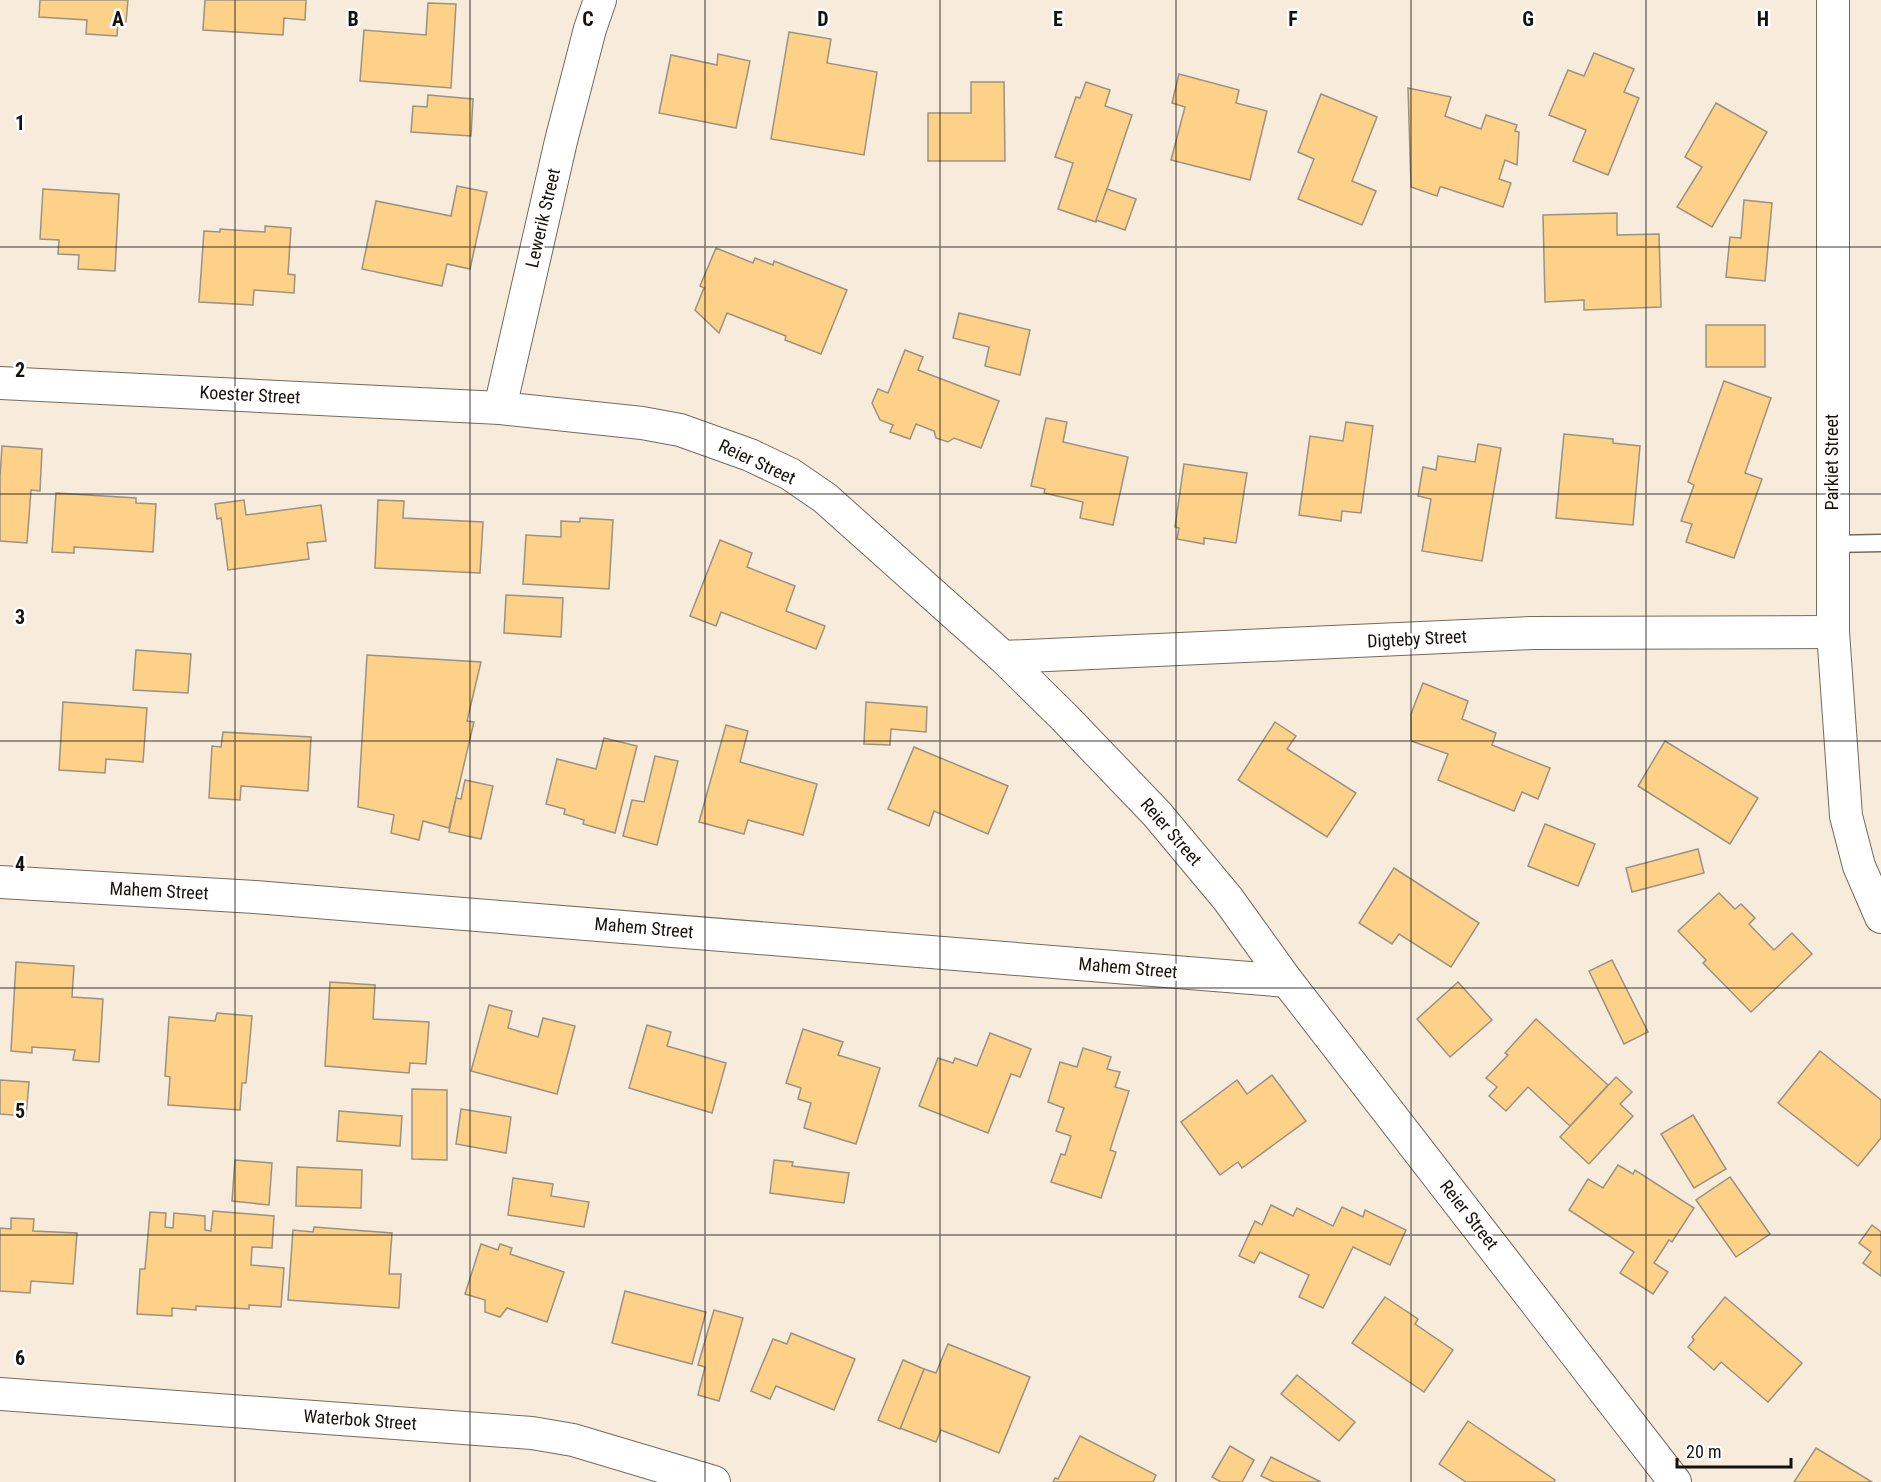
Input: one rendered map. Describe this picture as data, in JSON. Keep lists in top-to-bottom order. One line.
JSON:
{"streets":{"street":["Lewerik Street","Koester Street","Reier Street","Parkiet Street","Digteby Street","Mahem Street","Waterbok Street"]},"crossings":[["Lewerik Street","Koester Street"],["Lewerik Street","Reier Street"],["Koester Street","Reier Street"],["Reier Street","Digteby Street"],["Reier Street","Mahem Street"],["Parkiet Street","Digteby Street"]],"scale_bar":"20 m","grid":{"columns":["A","B","C","D","E","F","G","H"],"rows":["1","2","3","4","5","6"]}}
